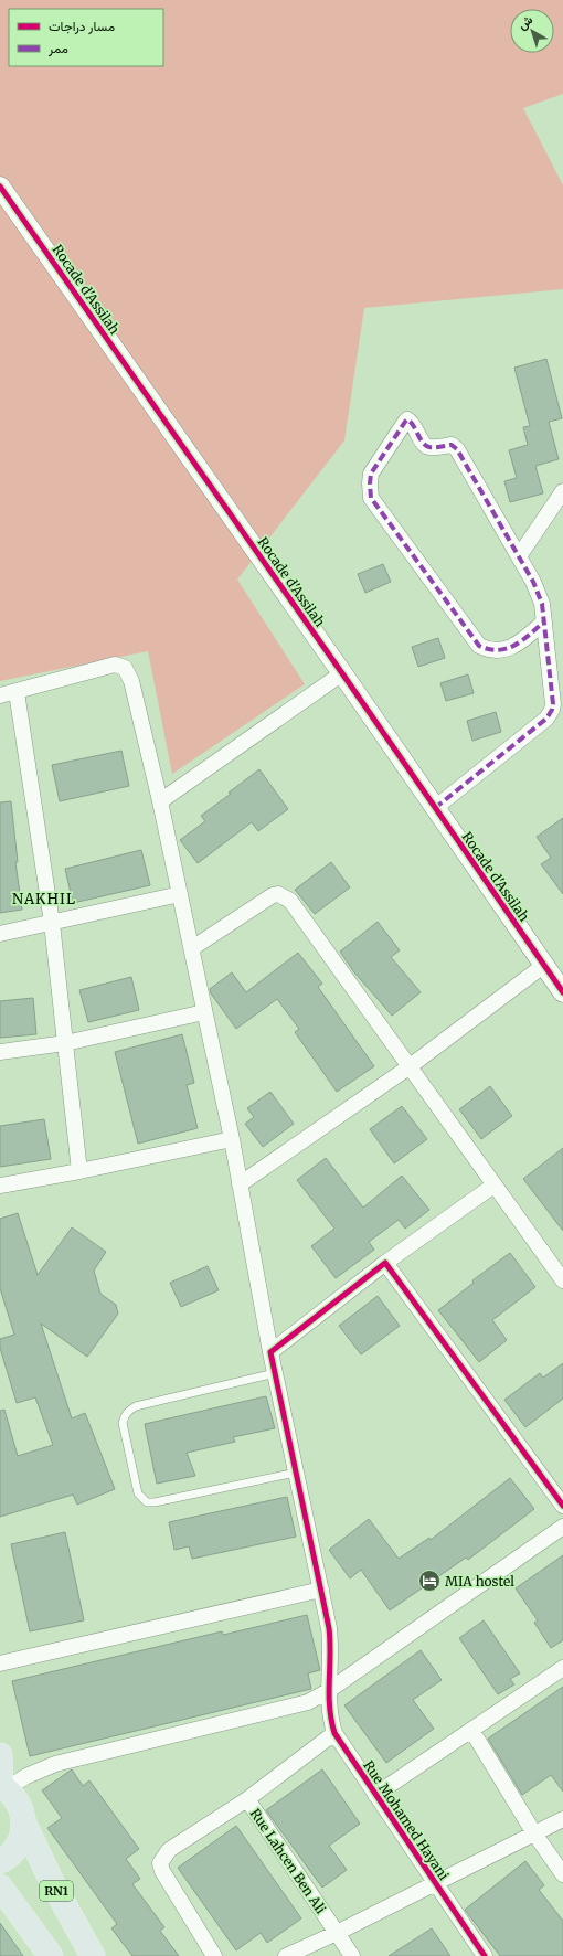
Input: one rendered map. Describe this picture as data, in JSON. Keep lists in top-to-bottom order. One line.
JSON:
{"streets":{"main road":["RN1"],"street":["Rocade d'Assilah","Rue Mohamed Hayani","Rue Lahcen Ben Ali"]},"districts":["NAKHIL"],"places":{"hotel":["MIA hostel"]},"legend":["مسار دراجات","ممر"],"north":"top left"}
